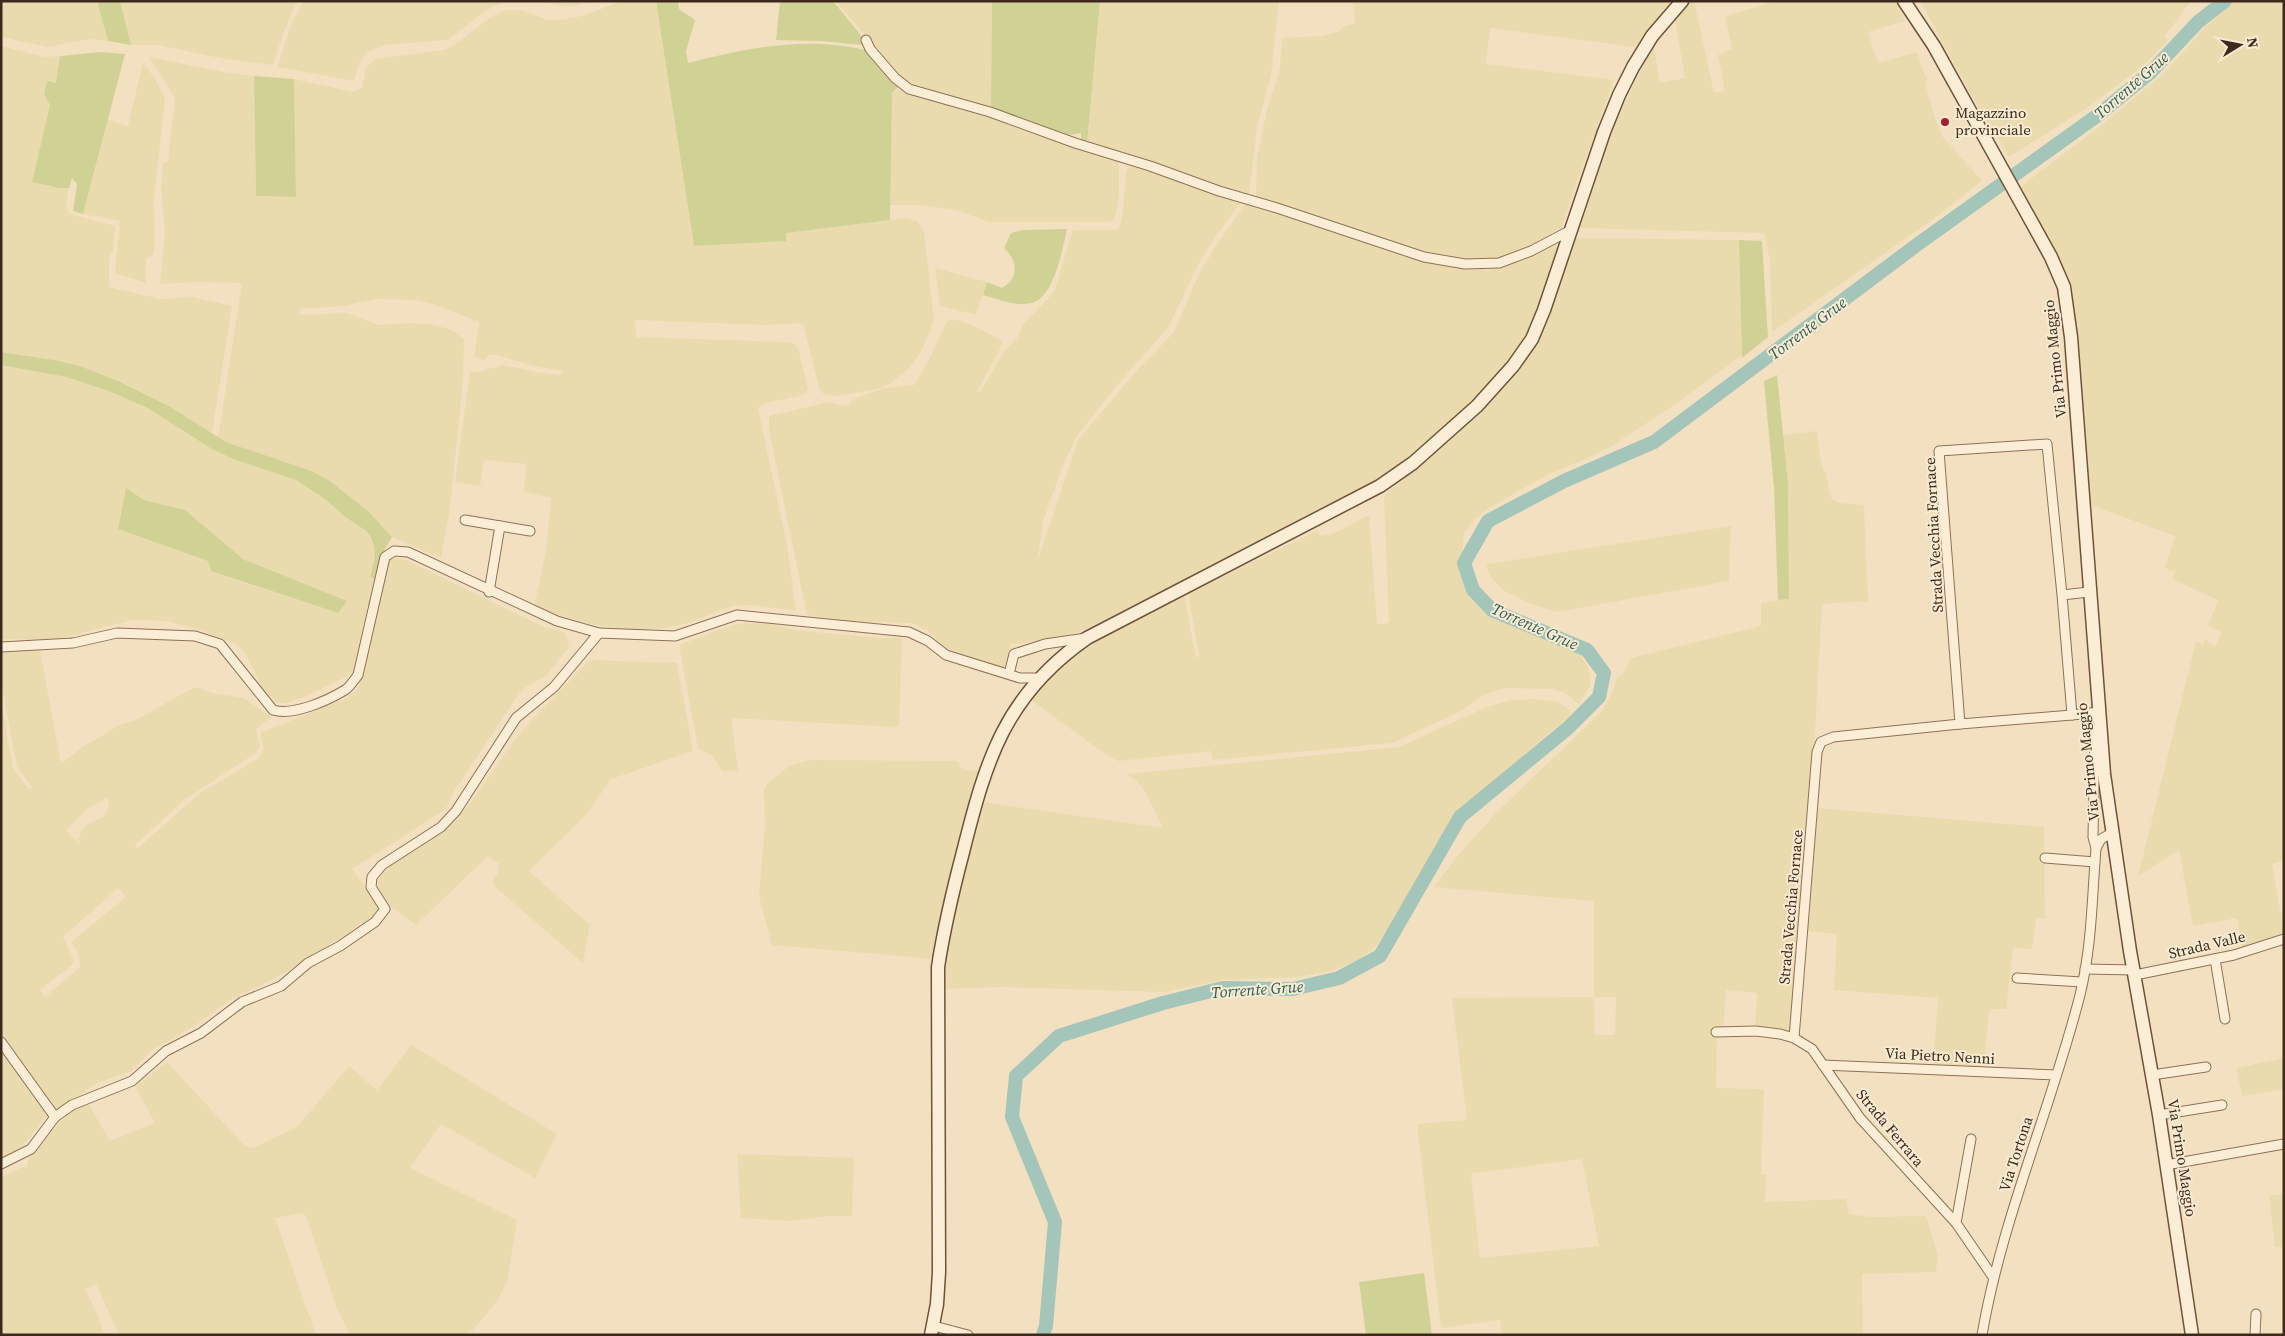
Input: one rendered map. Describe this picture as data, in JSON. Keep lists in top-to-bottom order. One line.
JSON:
{"streets":{"main road":["Via Primo Maggio"],"street":["Strada Vecchia Fornace","Strada Valle","Via Pietro Nenni","Strada Ferrara","Via Tortona"]},"crossings":[["Via Primo Maggio","Strada Valle"],["Via Primo Maggio","Via Tortona"],["Strada Vecchia Fornace","Strada Ferrara"],["Strada Valle","Via Tortona"],["Via Pietro Nenni","Strada Ferrara"],["Via Pietro Nenni","Via Tortona"],["Strada Ferrara","Via Tortona"]],"water":["Torrente Grue"],"places":["Magazzino provinciale"],"north":"right"}
